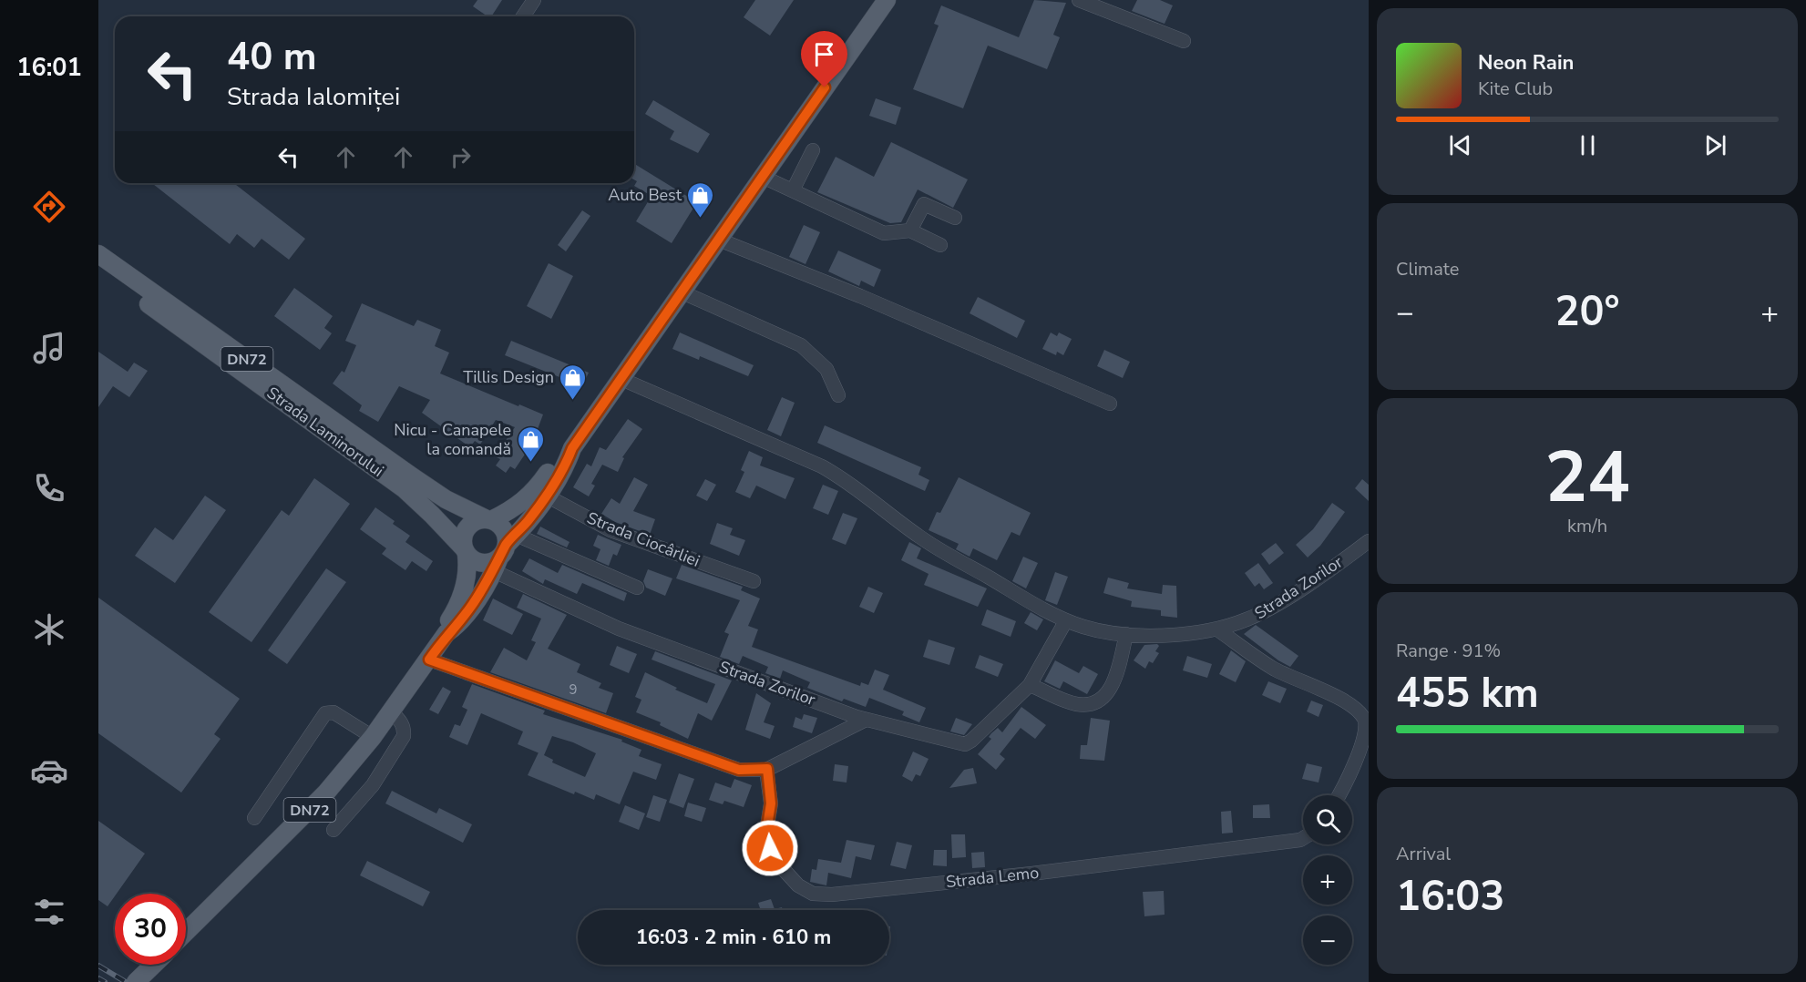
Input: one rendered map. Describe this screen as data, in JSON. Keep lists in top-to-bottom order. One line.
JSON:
{"streets":{"main road":["DN72","Strada Laminorului"],"street":["Strada Ciocârliei","Strada Zorilor","Strada Lemo"]},"crossings":[["DN72","Strada Laminorului"],["DN72","Strada Zorilor"],["Strada Laminorului","Strada Zorilor"]],"places":{"shop":["Auto Best","Tillis Design","Nicu - Canapele la comandă"]},"house_numbers":["9"],"page":{"tabs":"16:01","turn":["40 m","Strada Ialomiței"],"song":["Neon Rain","Kite Club"],"tile":["Climate",["24","km/h"],["Range · 91%","455 km"],["Arrival","16:03"]],"heat":["−","20°","+"],"map_buttons":["+","−"],"limit":"30","trip":"16:03 · 2 min · 610 m"}}
